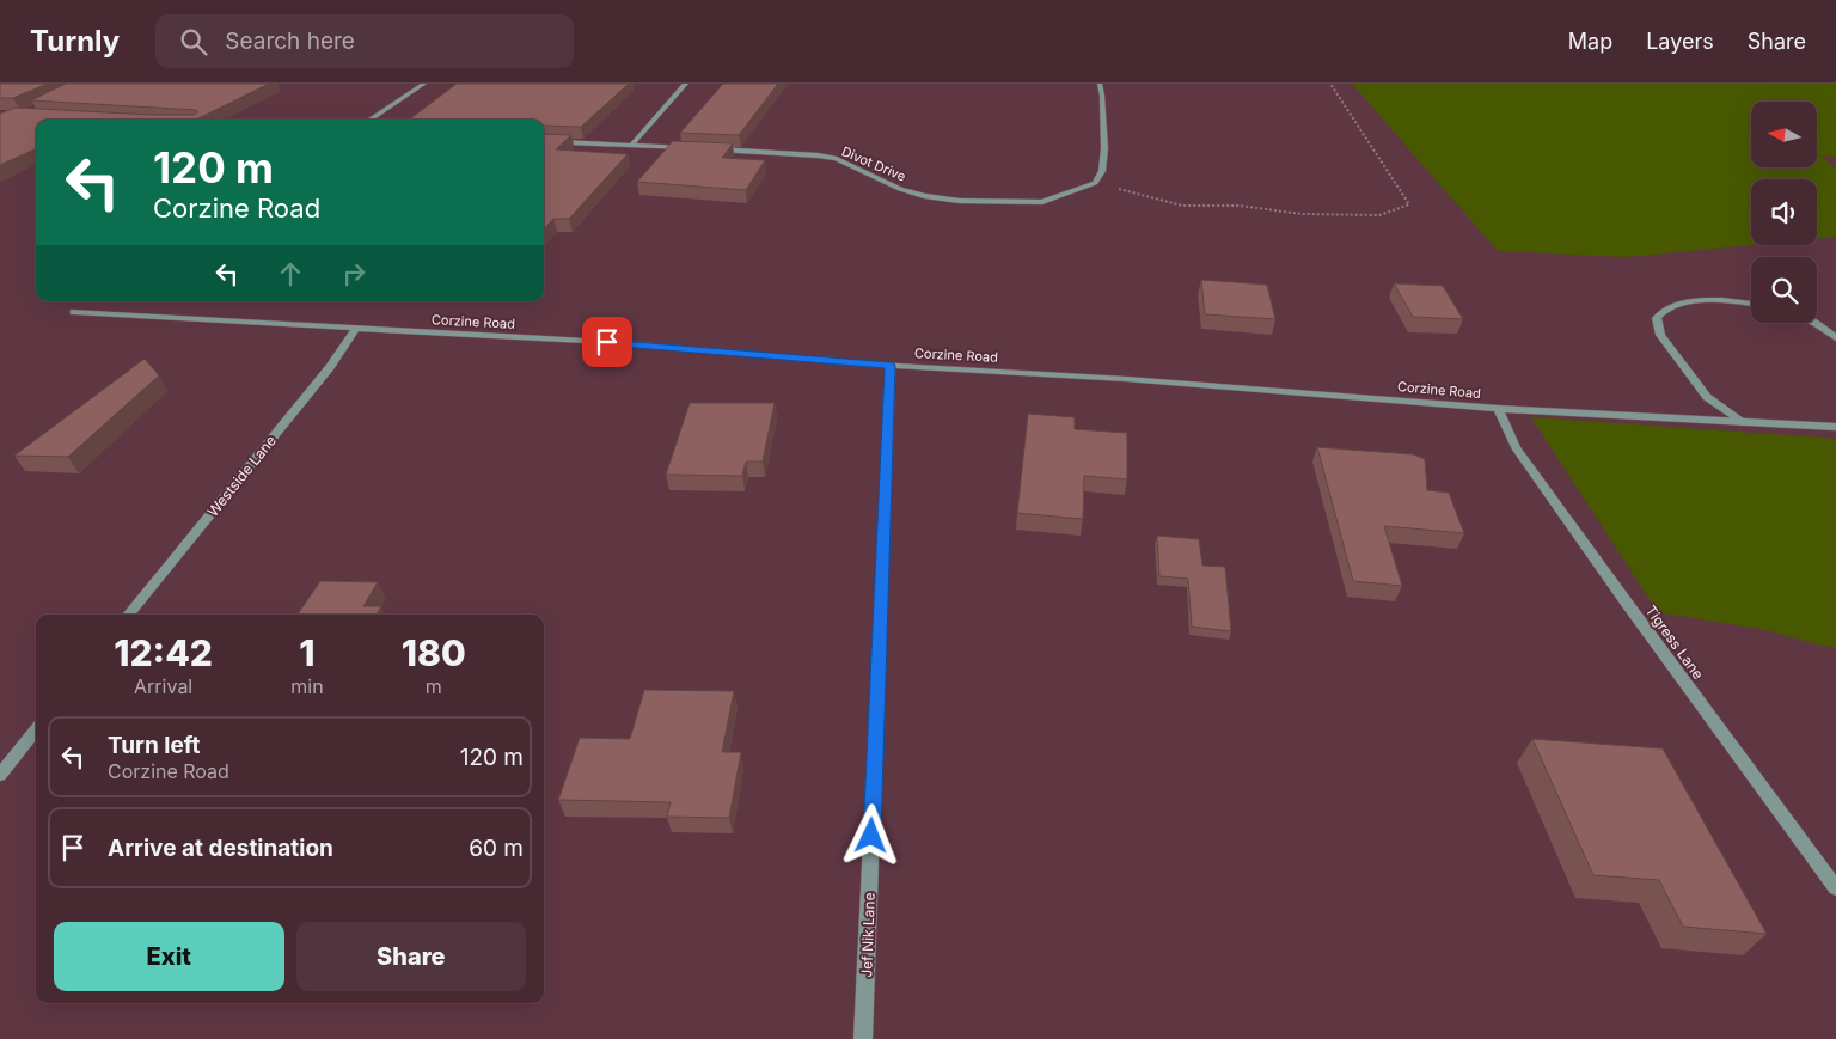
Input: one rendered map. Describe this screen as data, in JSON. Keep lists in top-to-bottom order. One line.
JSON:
{"streets":{"street":["Divot Drive","Corzine Road","Westside Lane","Tigress Lane","Jef Nik Lane"]},"crossings":[["Corzine Road","Westside Lane"],["Corzine Road","Tigress Lane"],["Corzine Road","Jef Nik Lane"]],"north":"left","page":{"header":"Turnly","search":"Search here","nav":["Map","Layers","Share"],"turn":["120 m","Corzine Road"],"eta":["12:42","Arrival","1","min","180","m"],"list":[{"name":"Turn left","note":"Corzine Road","value":"120 m"},{"name":"Arrive at destination","value":"60 m"}],"buttons":["Exit","Share"]}}
